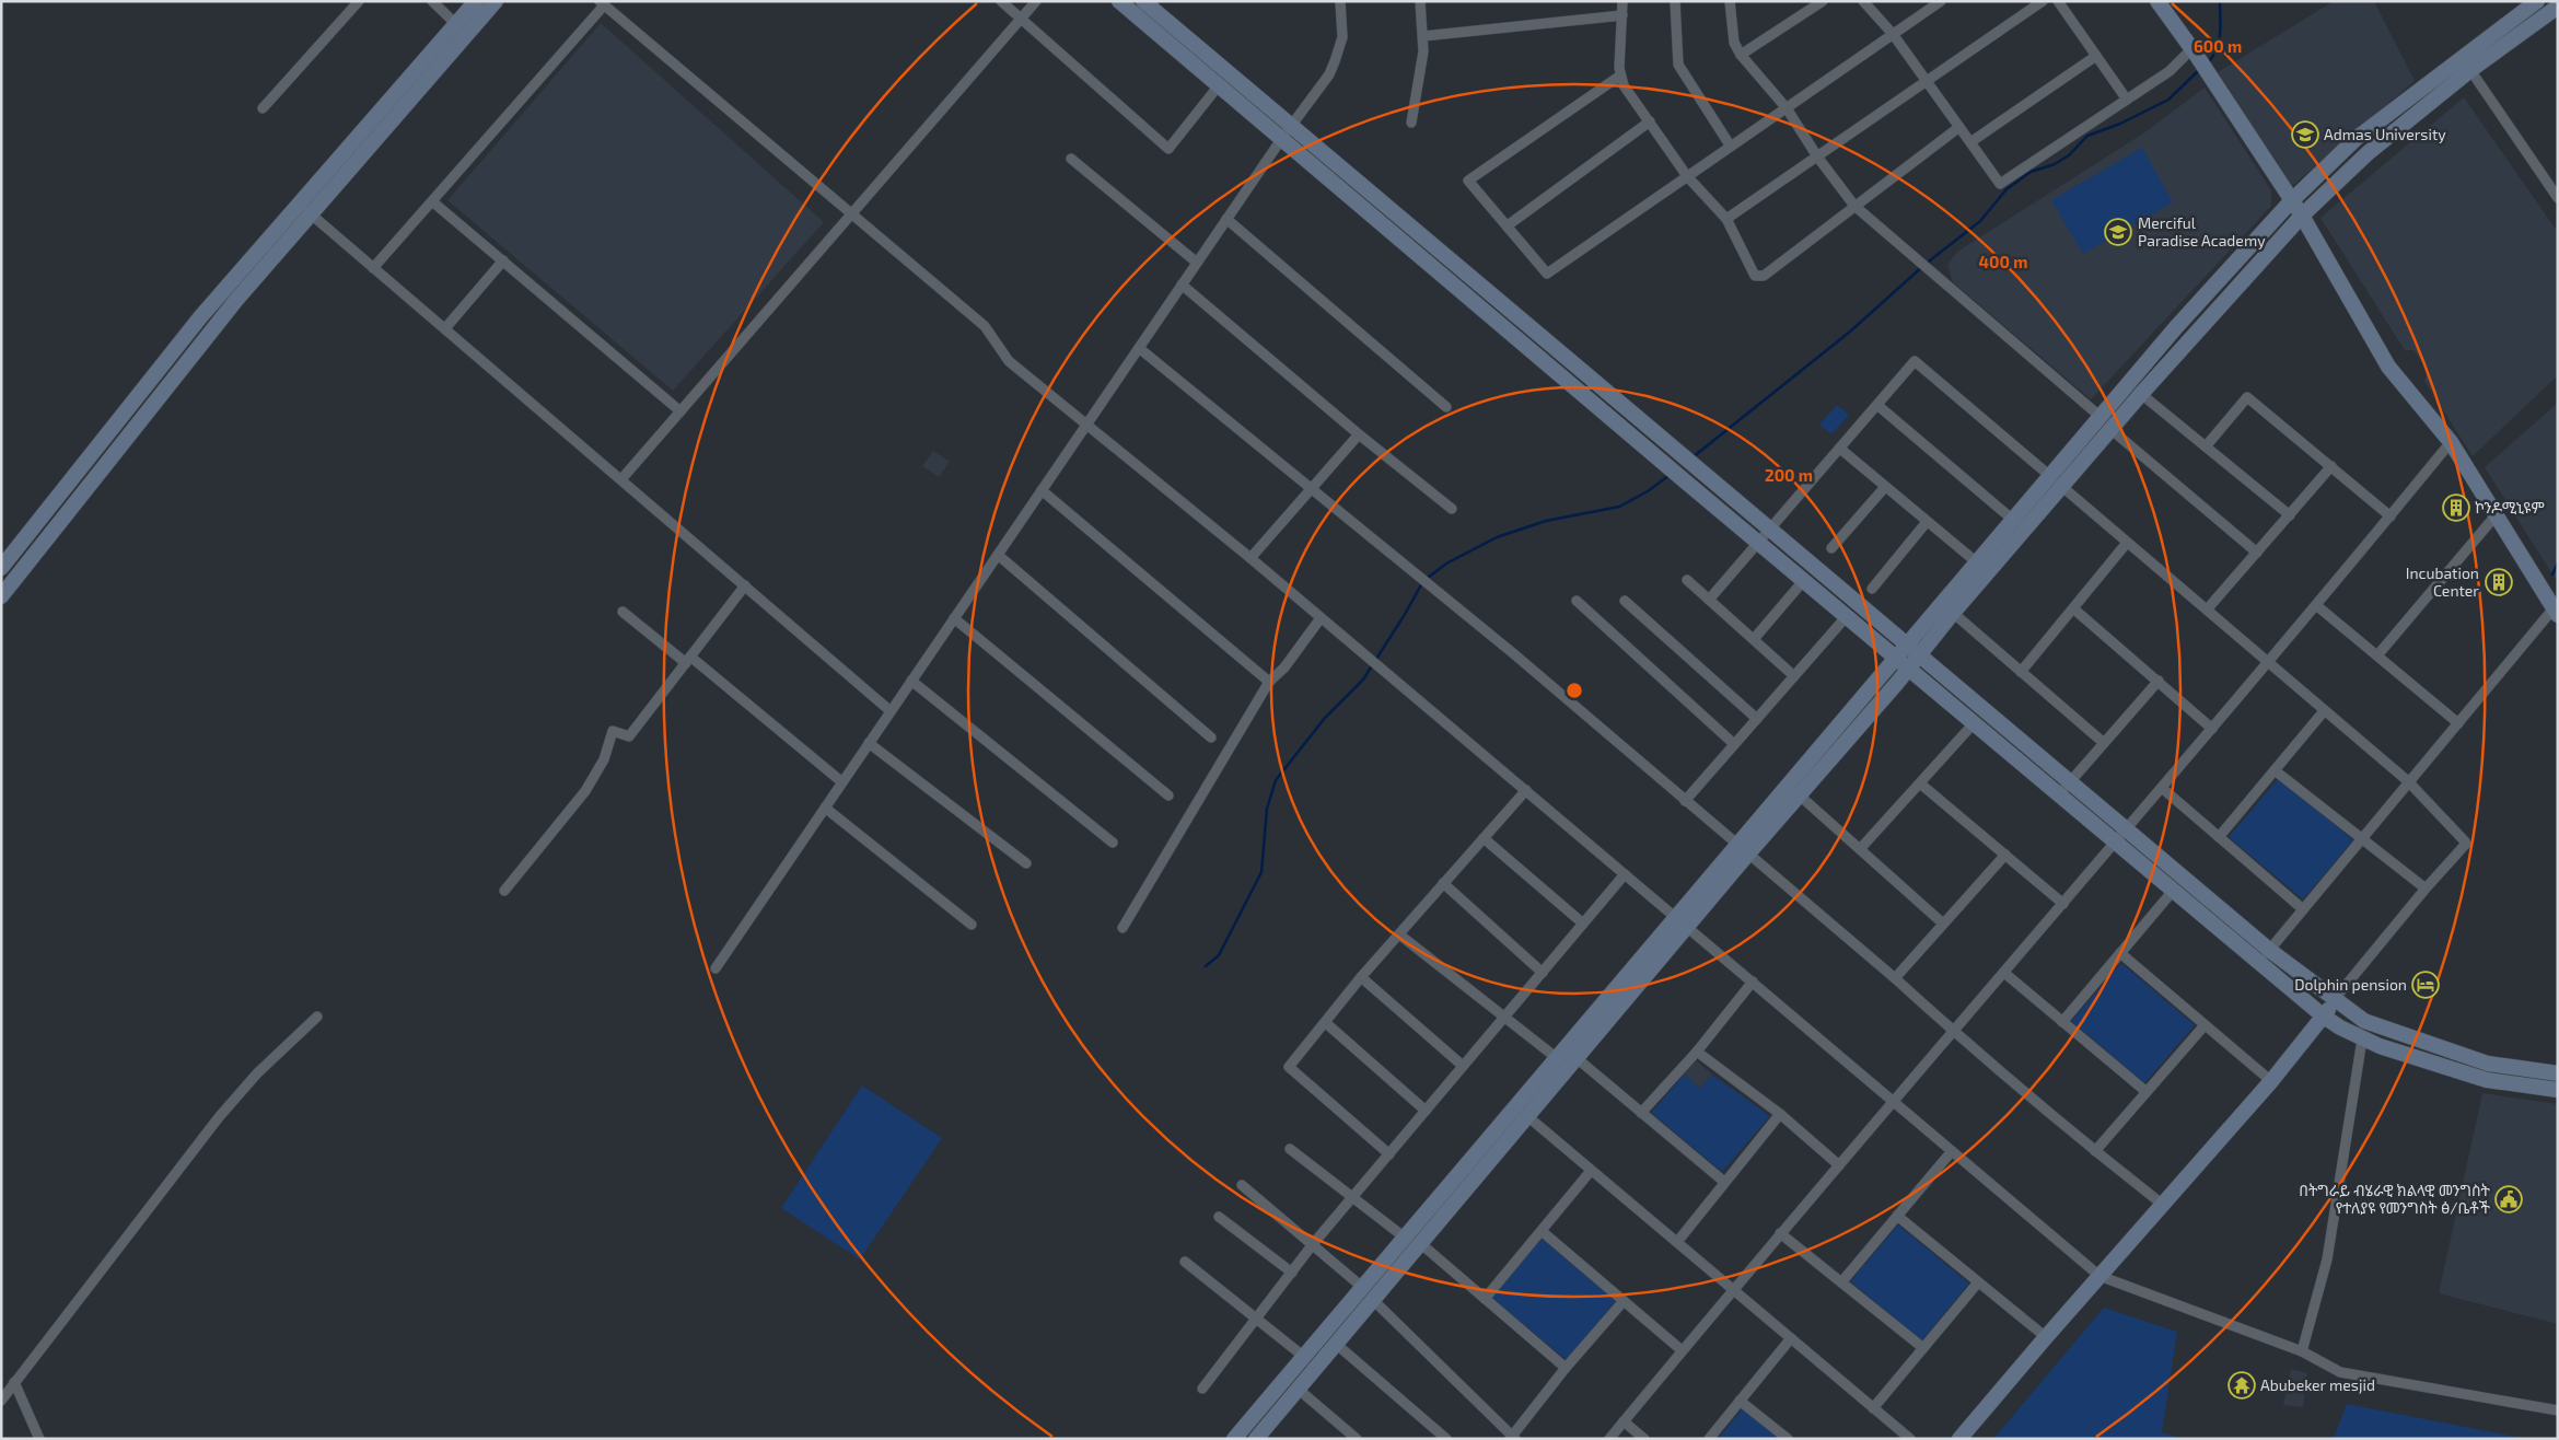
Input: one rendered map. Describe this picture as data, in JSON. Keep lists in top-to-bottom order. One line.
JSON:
{"places":{"school or university":["Admas University","Merciful Paradise Academy"],"building":["ኮንዶሚኒዩም","Incubation Center"],"hotel":["Dolphin pension"],"public building":["በትግራይ ብሄራዊ ክልላዊ መንግስት የተለያዩ የመንግስት ፅ/ቤቶች"],"temple":["Abubeker mesjid"]},"rings":["600 m","400 m","200 m"]}
